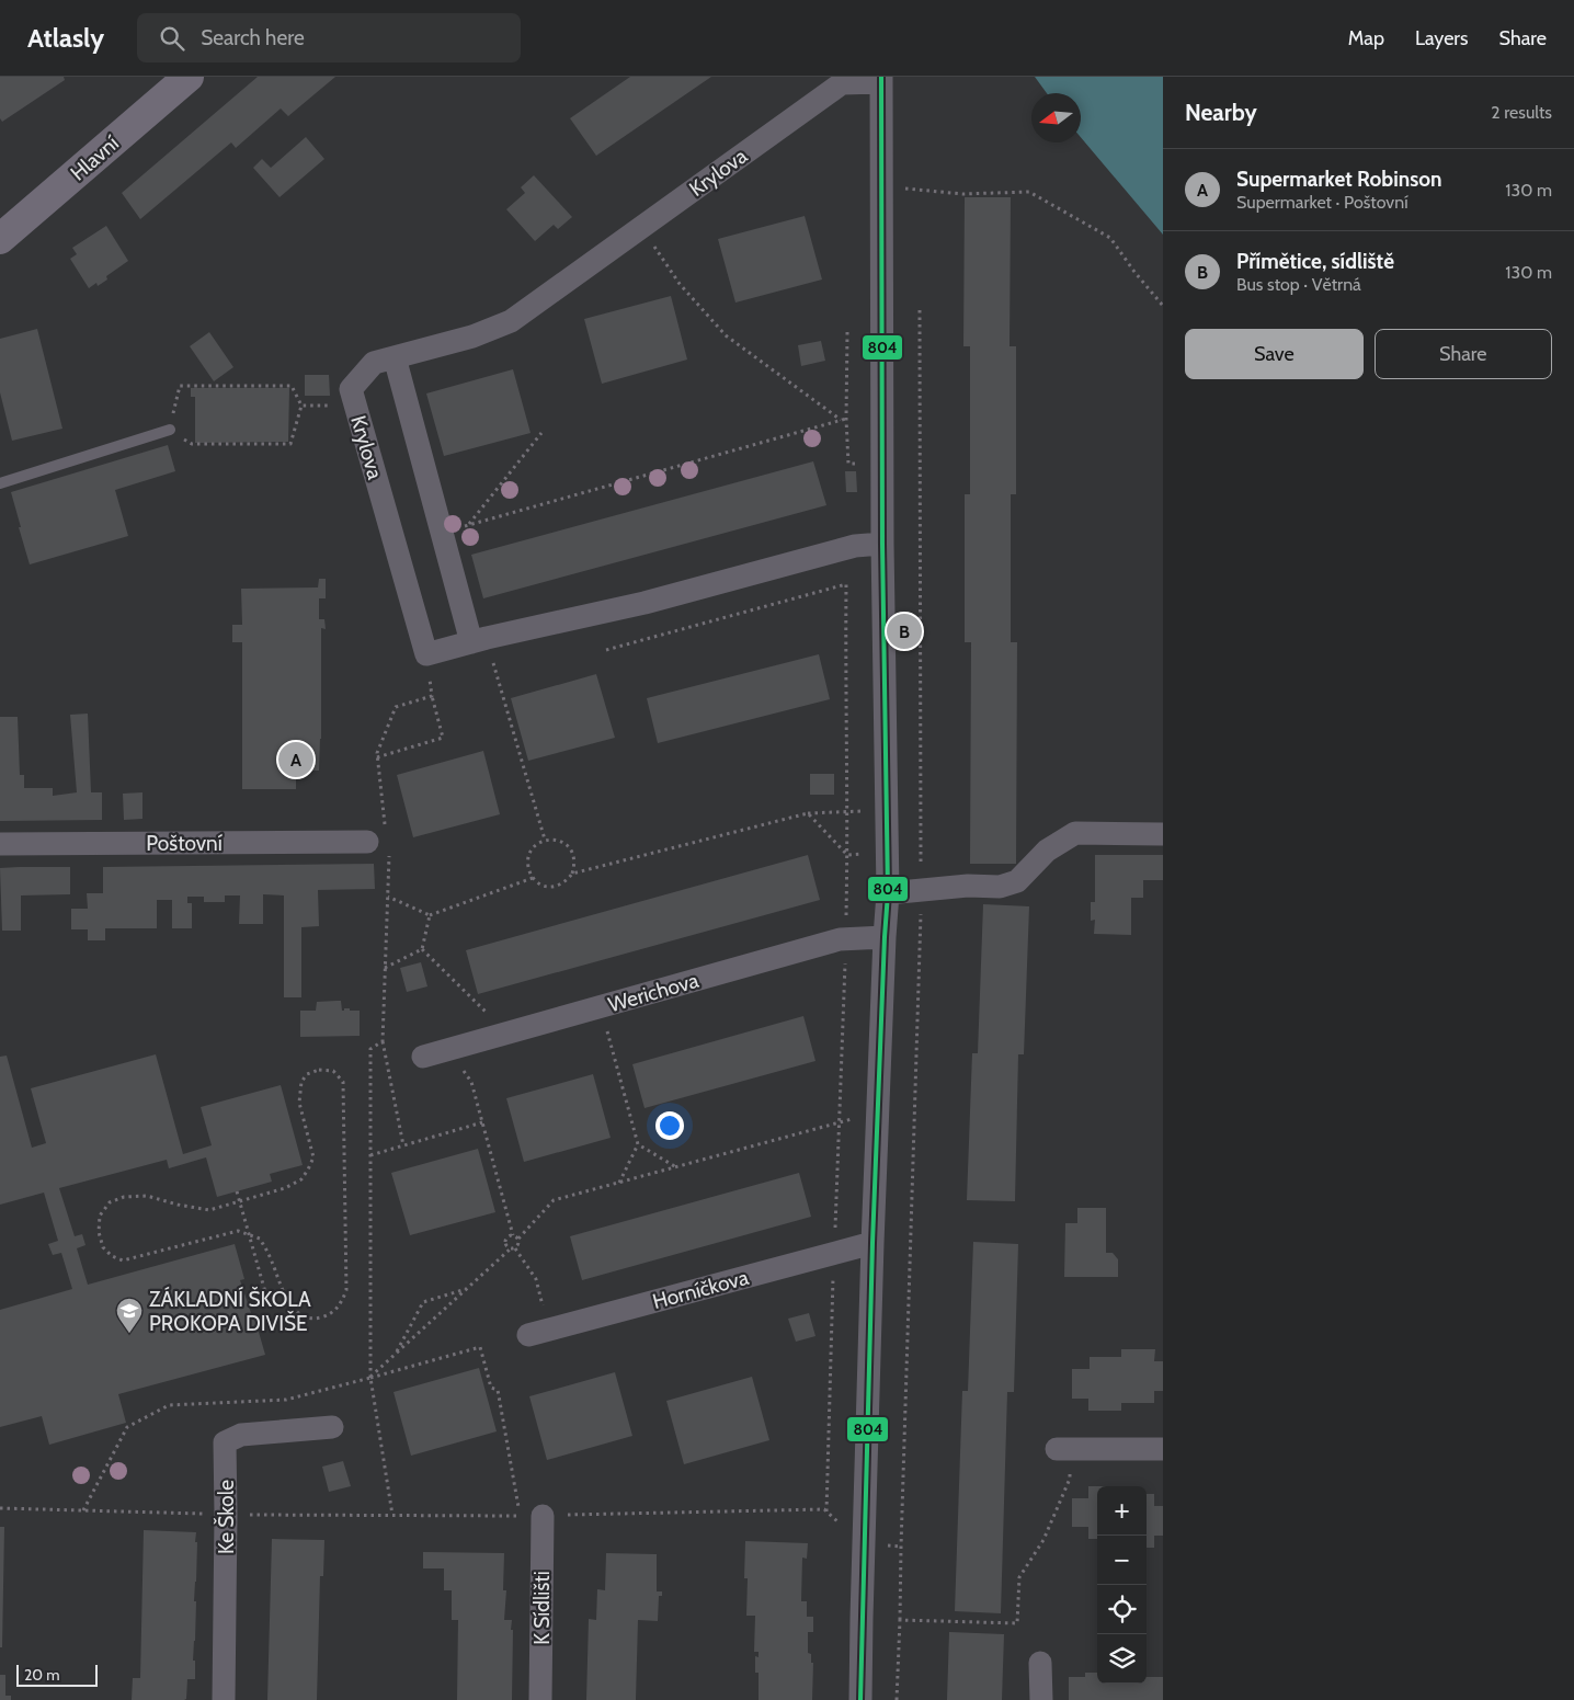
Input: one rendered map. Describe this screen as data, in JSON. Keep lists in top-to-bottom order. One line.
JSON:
{"streets":{"main road":["Hlavní"],"street":["Krylova","Poštovní","Werichova","Horníčkova","Ke Škole","K Sídlišti"]},"places":{"school or university":["ZÁKLADNÍ ŠKOLA PROKOPA DIVIŠE"]},"lines":["transit line 804"],"scale_bar":"20 m","north":"left","page":{"header":"Atlasly","search":"Search here","nav":["Map","Layers","Share"],"heading":["Nearby","2 results"],"list":[{"mark":"A","name":"Supermarket Robinson","note":"Supermarket · Poštovní","value":"130 m"},{"mark":"B","name":"Přímětice, sídliště","note":"Bus stop · Větrná","value":"130 m"}],"buttons":["Save","Share"],"pins":["B","A"],"map_buttons":["+","−"],"scale":"20 m"}}
